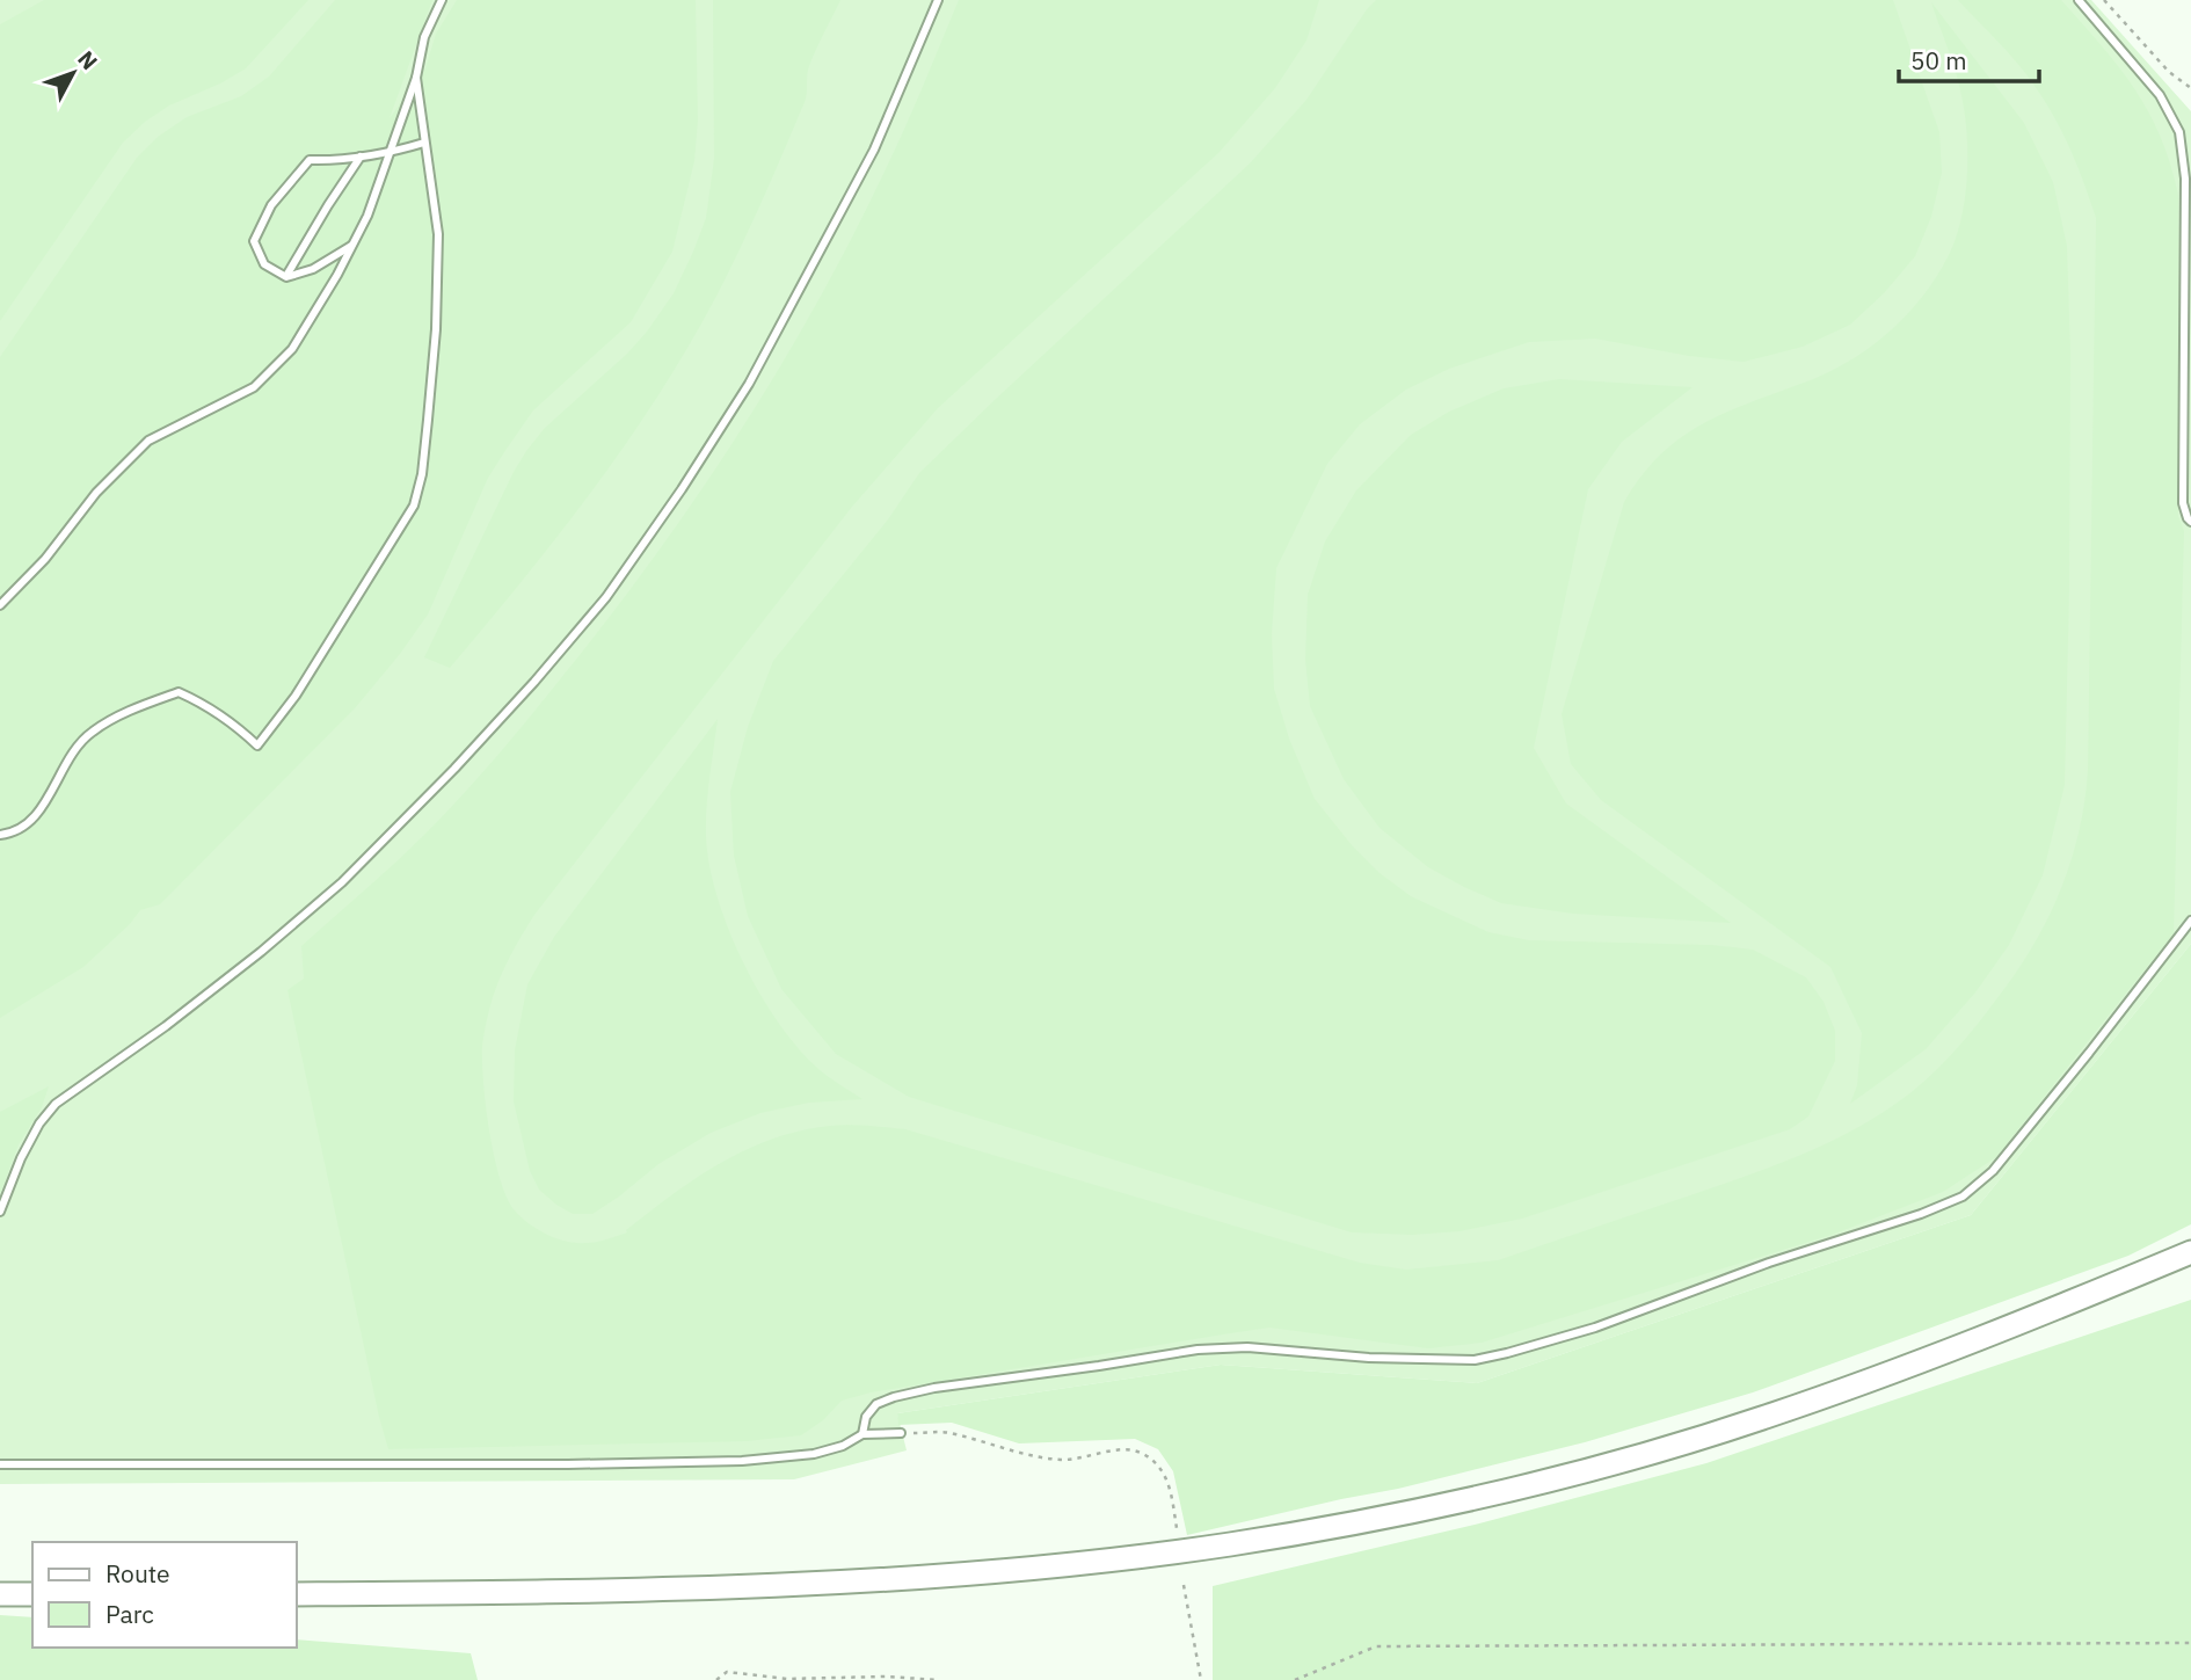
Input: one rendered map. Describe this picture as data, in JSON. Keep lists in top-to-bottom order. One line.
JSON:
{"legend":["Route","Parc"],"scale_bar":"50 m","north":"top right"}
